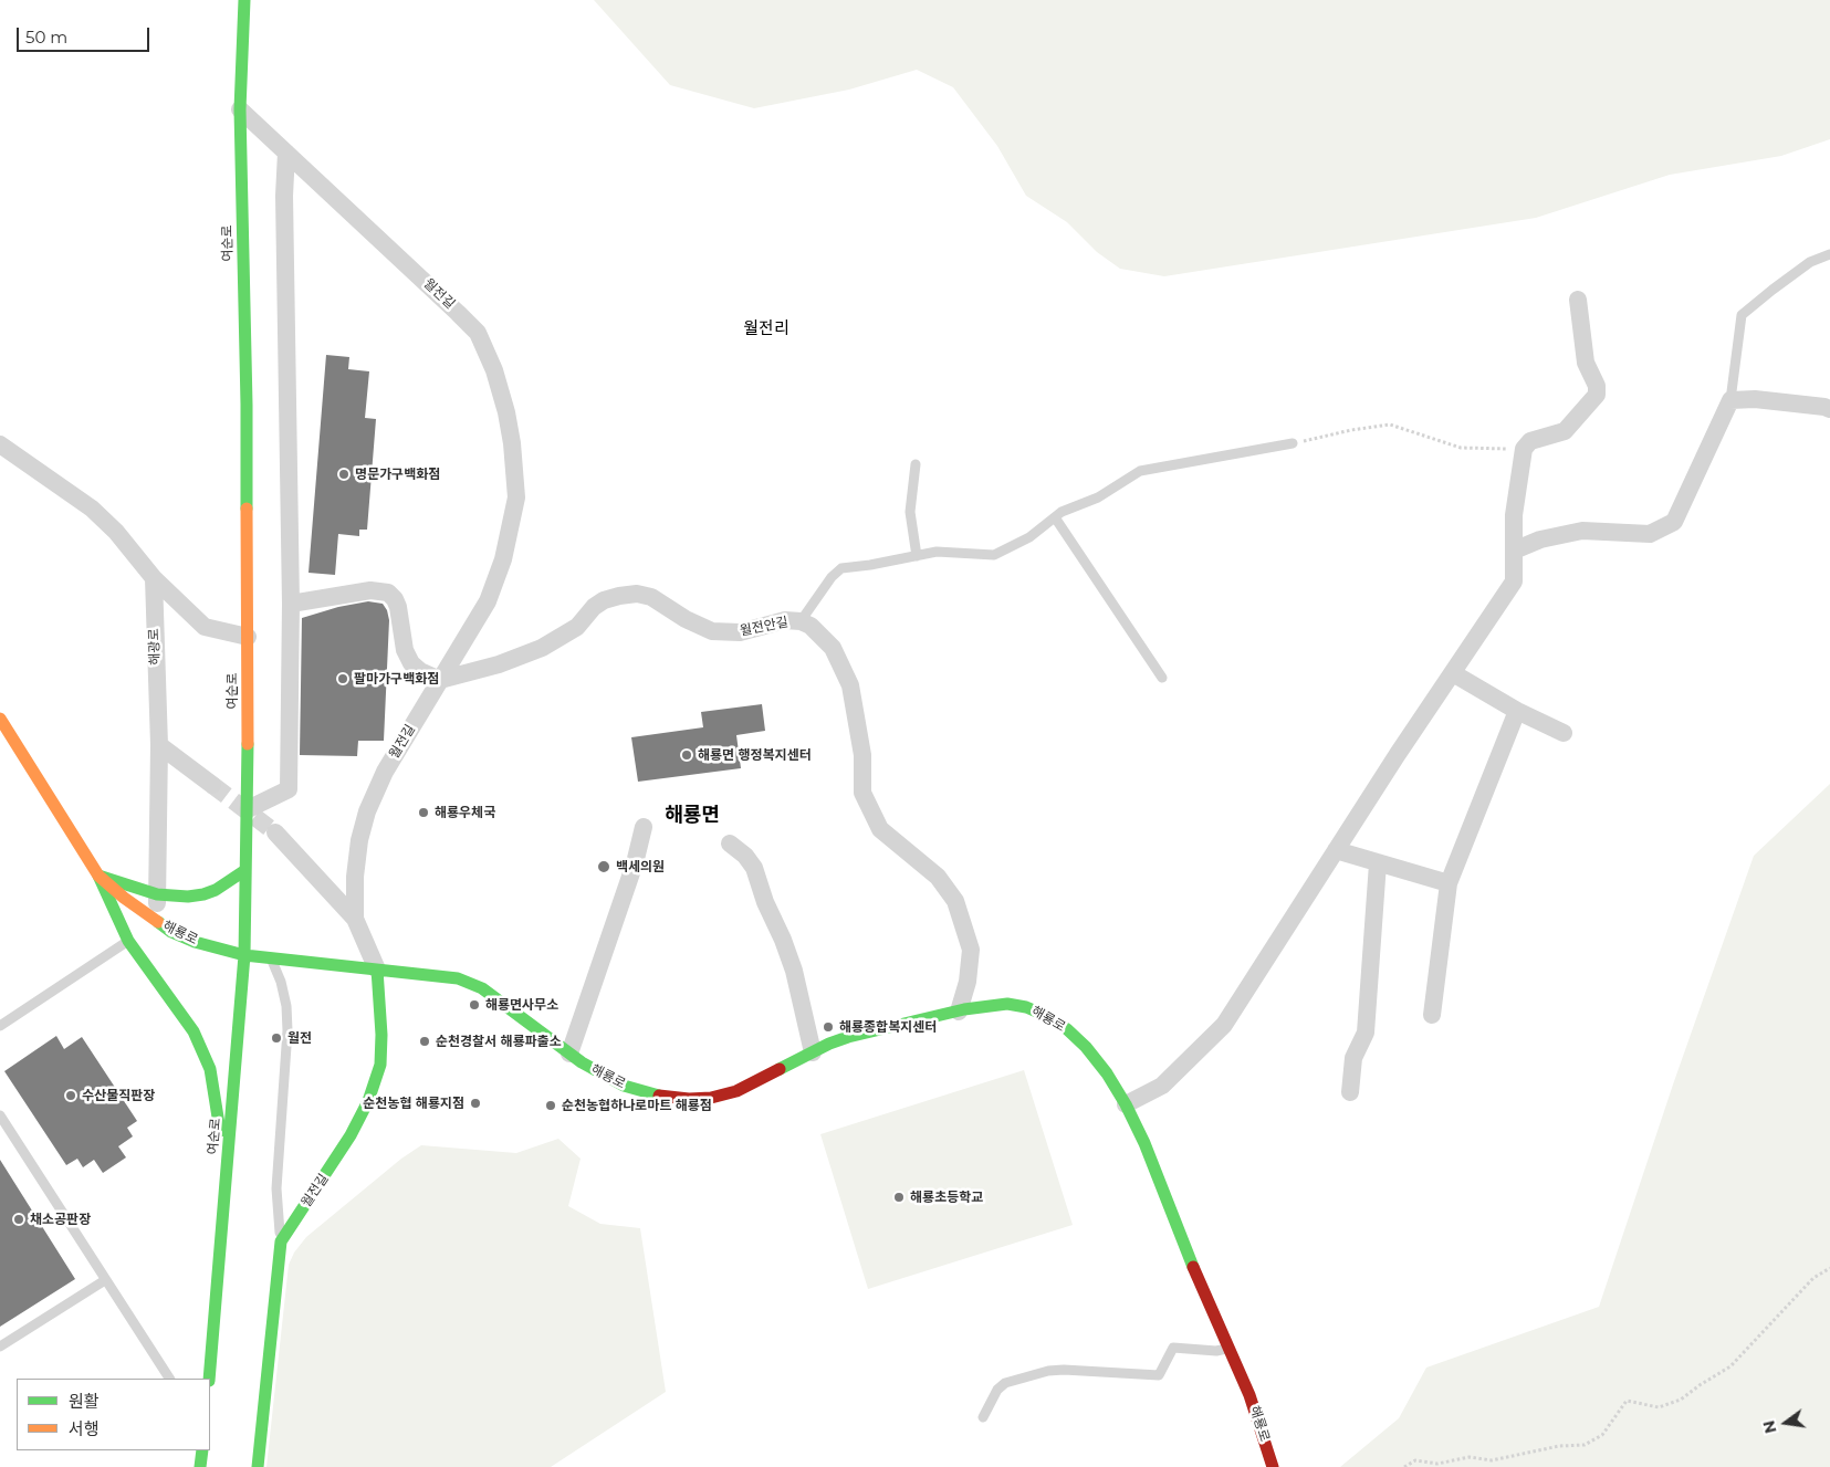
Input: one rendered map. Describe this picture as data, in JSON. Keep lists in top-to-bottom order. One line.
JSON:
{"streets":{"main road":["여순로","월전길","해룡로"],"street":["월전안길","해광로"]},"crossings":[["여순로","월전길"],["여순로","해룡로"],["월전길","월전안길"],["월전길","해룡로"],["월전안길","해룡로"],["해광로","해룡로"]],"districts":["월전리","해룡면"],"places":["명문가구백화점","팔마가구백화점","해룡면 행정복지센터","해룡우체국","백세의원","해룡면사무소","해룡종합복지센터","월전","순천경찰서 해룡파출소","수산물직판장","순천농협 해룡지점","순천농협하나로마트 해룡점","해룡초등학교","채소공판장"],"legend":["원활","서행"],"scale_bar":"50 m","north":"left"}
